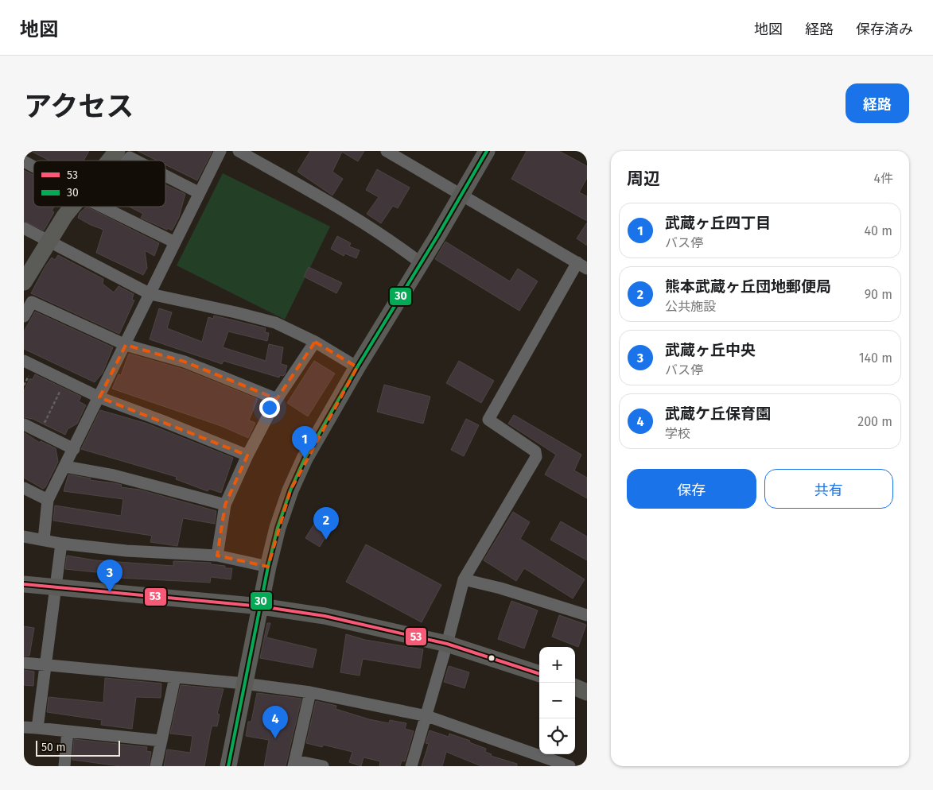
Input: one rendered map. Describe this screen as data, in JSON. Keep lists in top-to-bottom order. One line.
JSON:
{"lines":["transit line 30","transit line 53"],"legend":["53","30"],"scale_bar":"50 m","page":{"header":"地図","nav":["地図","経路","保存済み"],"title":"アクセス","buttons":["経路",["保存","共有"]],"heading":["周辺","4件"],"list":[{"mark":"1","name":"武蔵ヶ丘四丁目","note":"バス停","value":"40 m"},{"mark":"2","name":"熊本武蔵ヶ丘団地郵便局","note":"公共施設","value":"90 m"},{"mark":"3","name":"武蔵ヶ丘中央","note":"バス停","value":"140 m"},{"mark":"4","name":"武蔵ケ丘保育園","note":"学校","value":"200 m"}],"pins":["1","2","3","4"],"map_buttons":["+","−"],"scale":"50 m"}}
